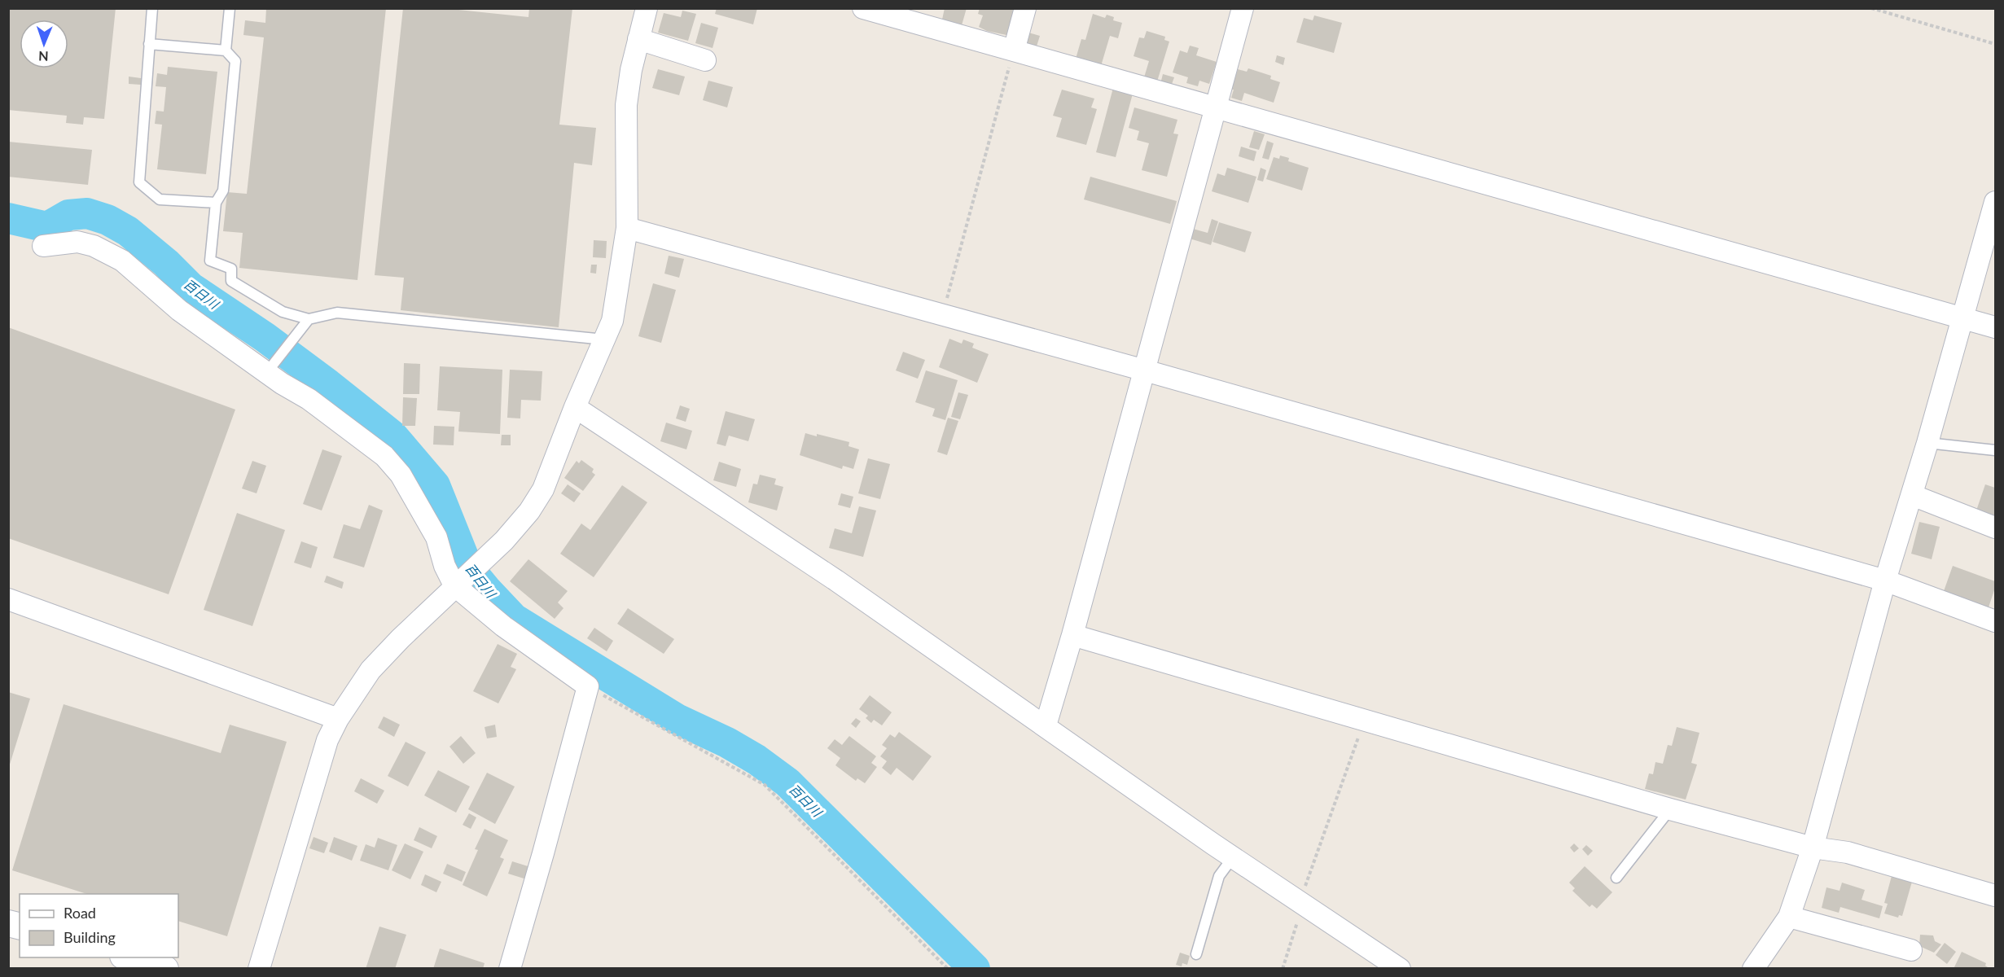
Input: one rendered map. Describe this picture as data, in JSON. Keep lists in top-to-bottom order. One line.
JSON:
{"water":["百日川"],"legend":["Road","Building"],"north":"bottom"}
